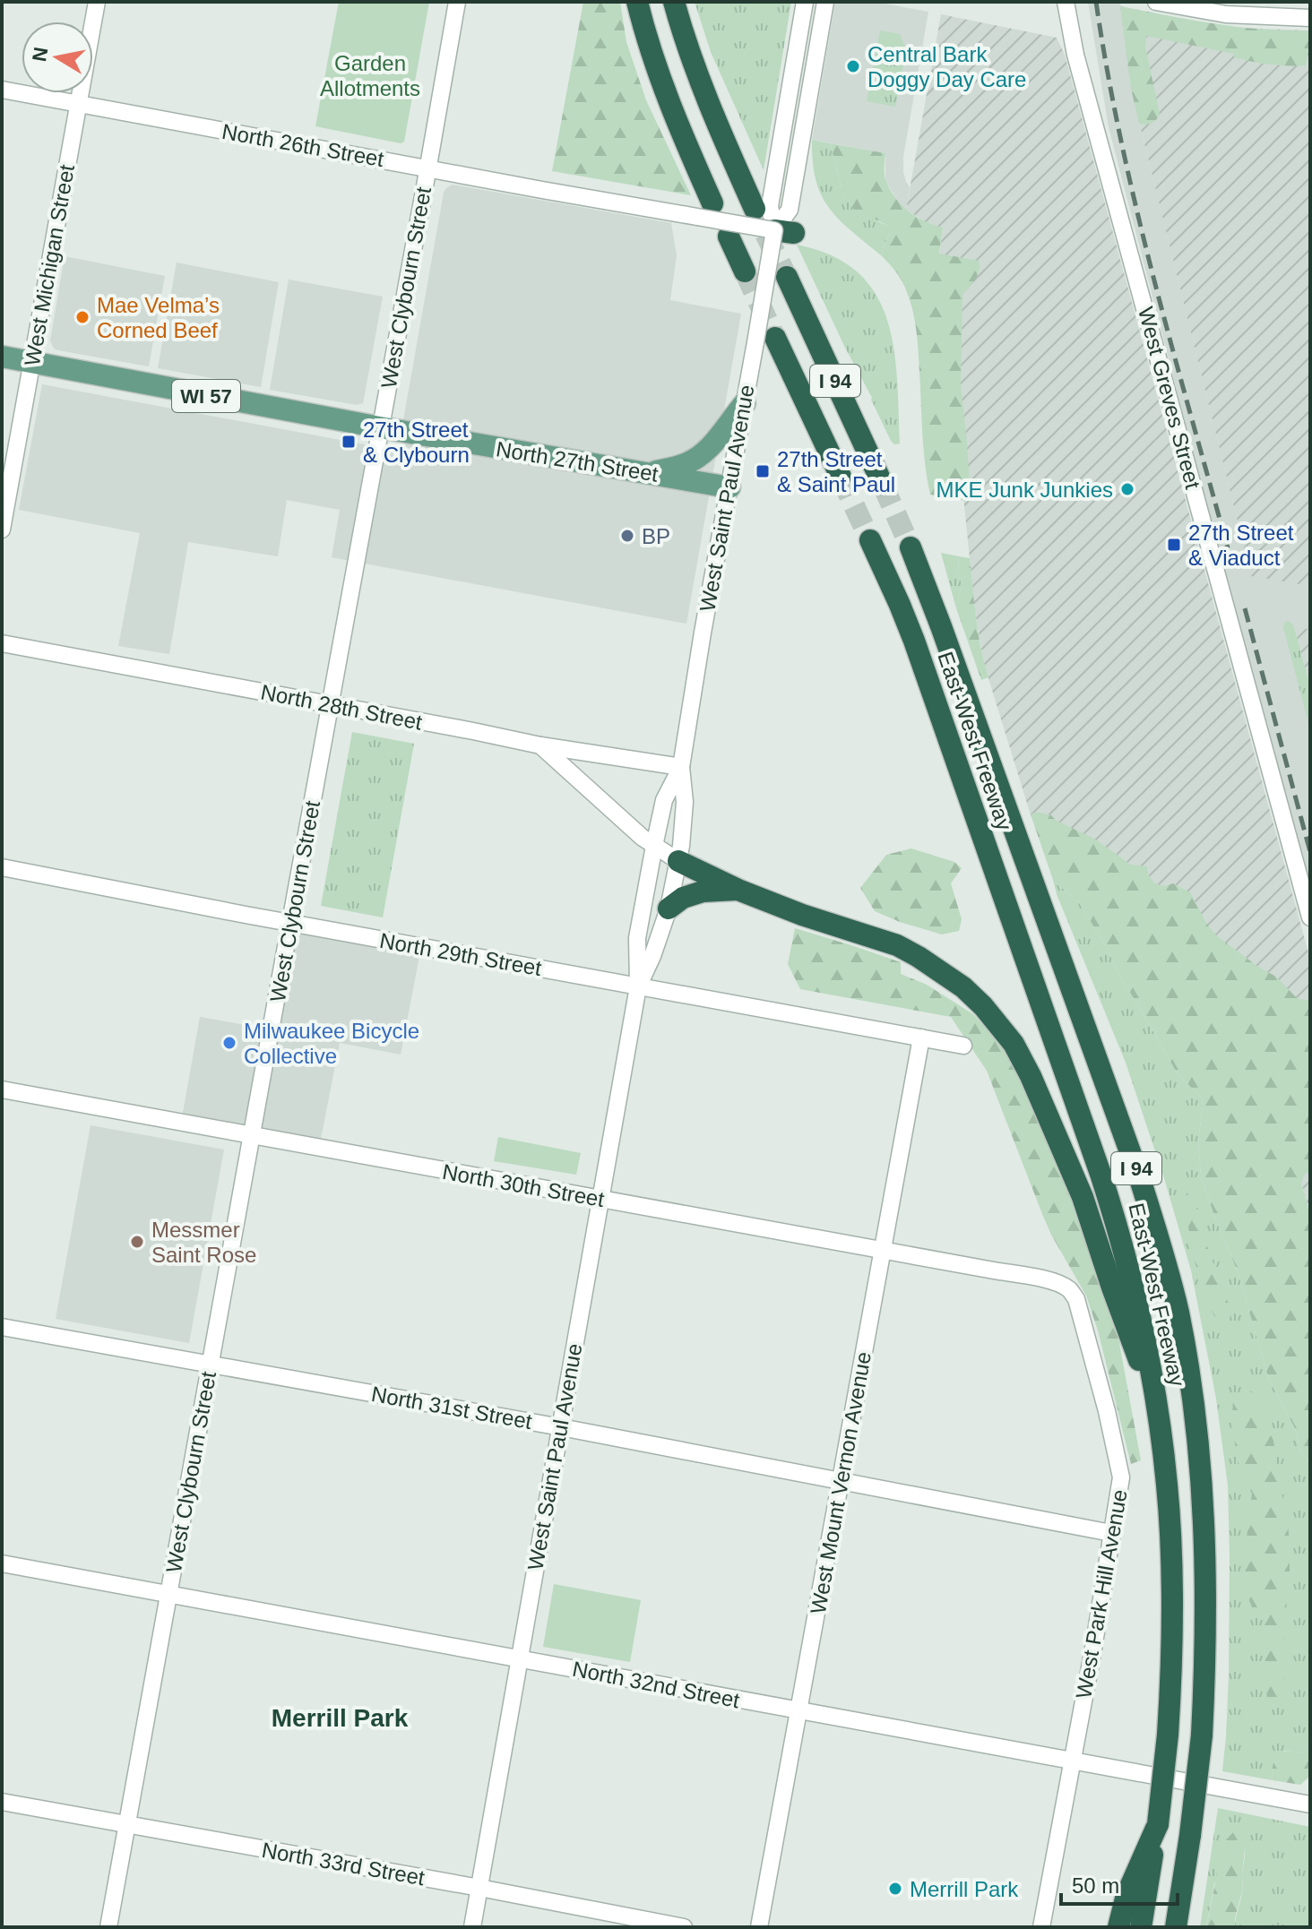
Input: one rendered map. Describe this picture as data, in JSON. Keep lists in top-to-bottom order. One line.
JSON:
{"streets":{"highway":["I 94","East-West Freeway"],"main road":["WI 57","North 27th Street"],"street":["North 26th Street","West Michigan Street","West Clybourn Street","West Greves Street","West Saint Paul Avenue","North 28th Street","North 29th Street","North 30th Street","North 31st Street","West Mount Vernon Avenue","West Park Hill Avenue","North 32nd Street","North 33rd Street"]},"crossings":[["North 26th Street","West Michigan Street"],["North 26th Street","West Clybourn Street"],["North 26th Street","West Saint Paul Avenue"],["West Michigan Street","North 27th Street"],["West Clybourn Street","North 27th Street"],["West Clybourn Street","North 28th Street"],["West Clybourn Street","North 29th Street"],["West Clybourn Street","North 30th Street"],["West Clybourn Street","North 31st Street"],["West Clybourn Street","North 32nd Street"],["West Clybourn Street","North 33rd Street"],["I 94","West Saint Paul Avenue"],["North 27th Street","West Saint Paul Avenue"],["West Saint Paul Avenue","North 28th Street"],["West Saint Paul Avenue","North 29th Street"],["West Saint Paul Avenue","North 30th Street"],["West Saint Paul Avenue","North 31st Street"],["West Saint Paul Avenue","North 32nd Street"],["West Saint Paul Avenue","North 33rd Street"],["North 29th Street","West Mount Vernon Avenue"],["North 30th Street","West Mount Vernon Avenue"],["North 30th Street","West Park Hill Avenue"],["North 31st Street","West Mount Vernon Avenue"],["North 31st Street","West Park Hill Avenue"],["West Mount Vernon Avenue","North 32nd Street"],["West Park Hill Avenue","North 32nd Street"]],"districts":["Merrill Park"],"parks":["Garden Allotments"],"places":{"other":["Central Bark Doggy Day Care","Mae Velma’s Corned Beef","MKE Junk Junkies","BP","Milwaukee Bicycle Collective","Messmer Saint Rose","Merrill Park"],"transit":["27th Street & Clybourn","27th Street & Saint Paul","27th Street & Viaduct"]},"scale_bar":"50 m","north":"left"}
